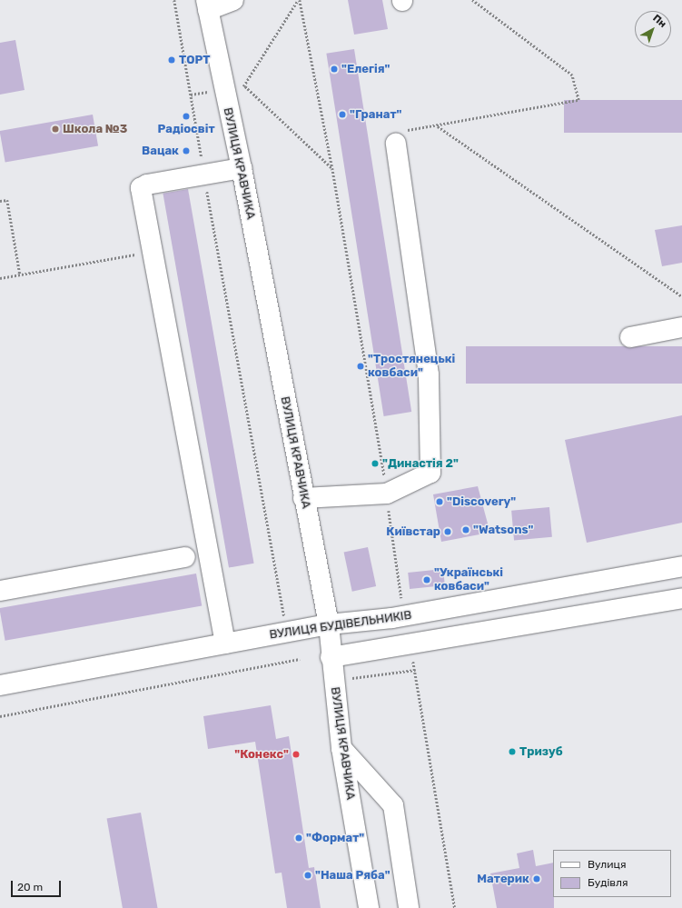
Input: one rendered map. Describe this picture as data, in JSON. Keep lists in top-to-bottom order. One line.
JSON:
{"streets":{"street":["ВУЛИЦЯ КРАВЧИКА","ВУЛИЦЯ БУДІВЕЛЬНИКІВ"]},"crossings":[["ВУЛИЦЯ КРАВЧИКА","ВУЛИЦЯ БУДІВЕЛЬНИКІВ"]],"places":["ТОРТ","\"Елегія\"","\"Гранат\"","Радіосвіт","Школа №3","Вацак","\"Тростянецькі ковбаси\"","\"Династія 2\"","\"Discovery\"","\"Watsons\"","Київстар","\"Українські ковбаси\"","Тризуб","\"Конекс\"","\"Формат\"","\"Наша Ряба\"","Материк"],"legend":["Вулиця","Будівля"],"scale_bar":"20 m","north":"top right"}
